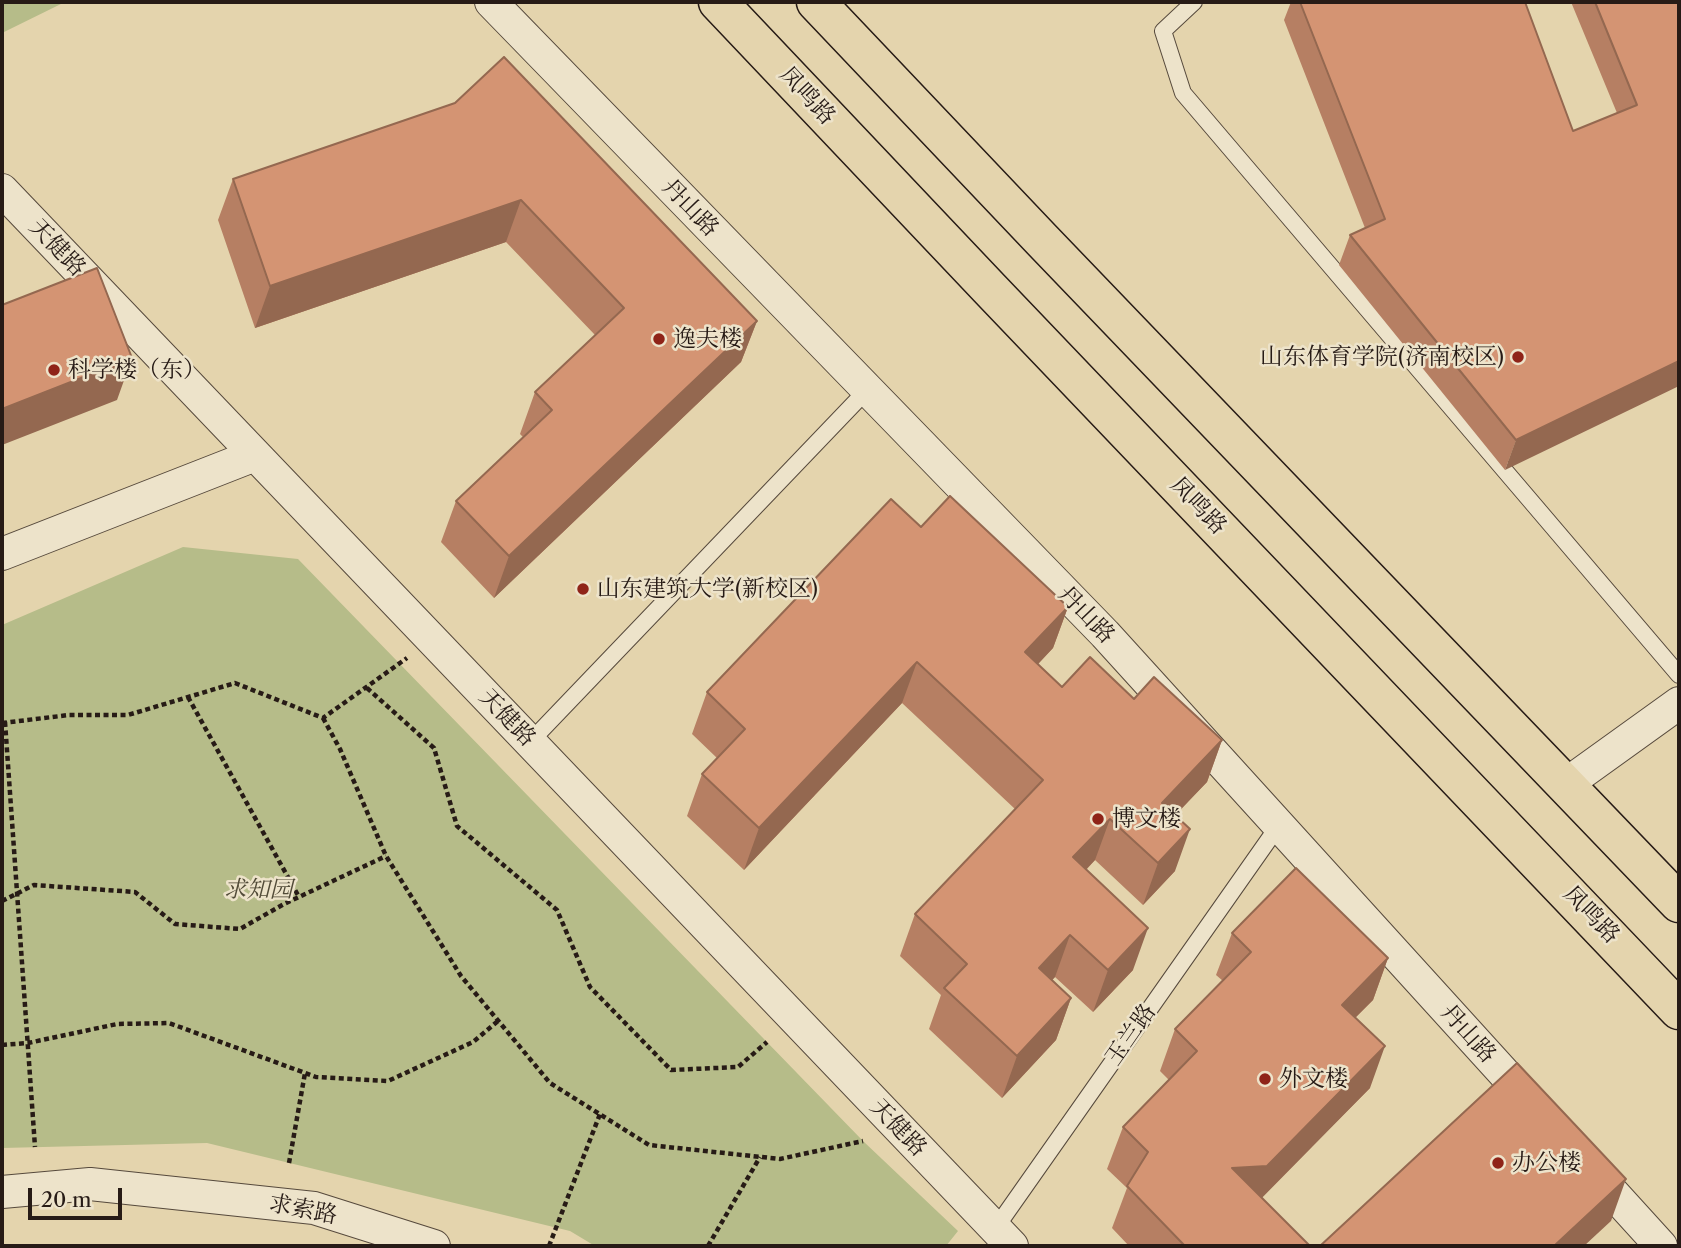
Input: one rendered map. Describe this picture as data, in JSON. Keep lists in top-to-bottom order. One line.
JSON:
{"streets":{"main road":["凤鸣路"],"street":["丹山路","天健路","求索路"],"lane":["玉兰路"]},"crossings":[["丹山路","玉兰路"],["天健路","玉兰路"]],"parks":["求知园"],"places":["逸夫楼","山东体育学院(济南校区)","科学楼（东）","山东建筑大学(新校区)","博文楼","外文楼","办公楼"],"scale_bar":"20 m"}
